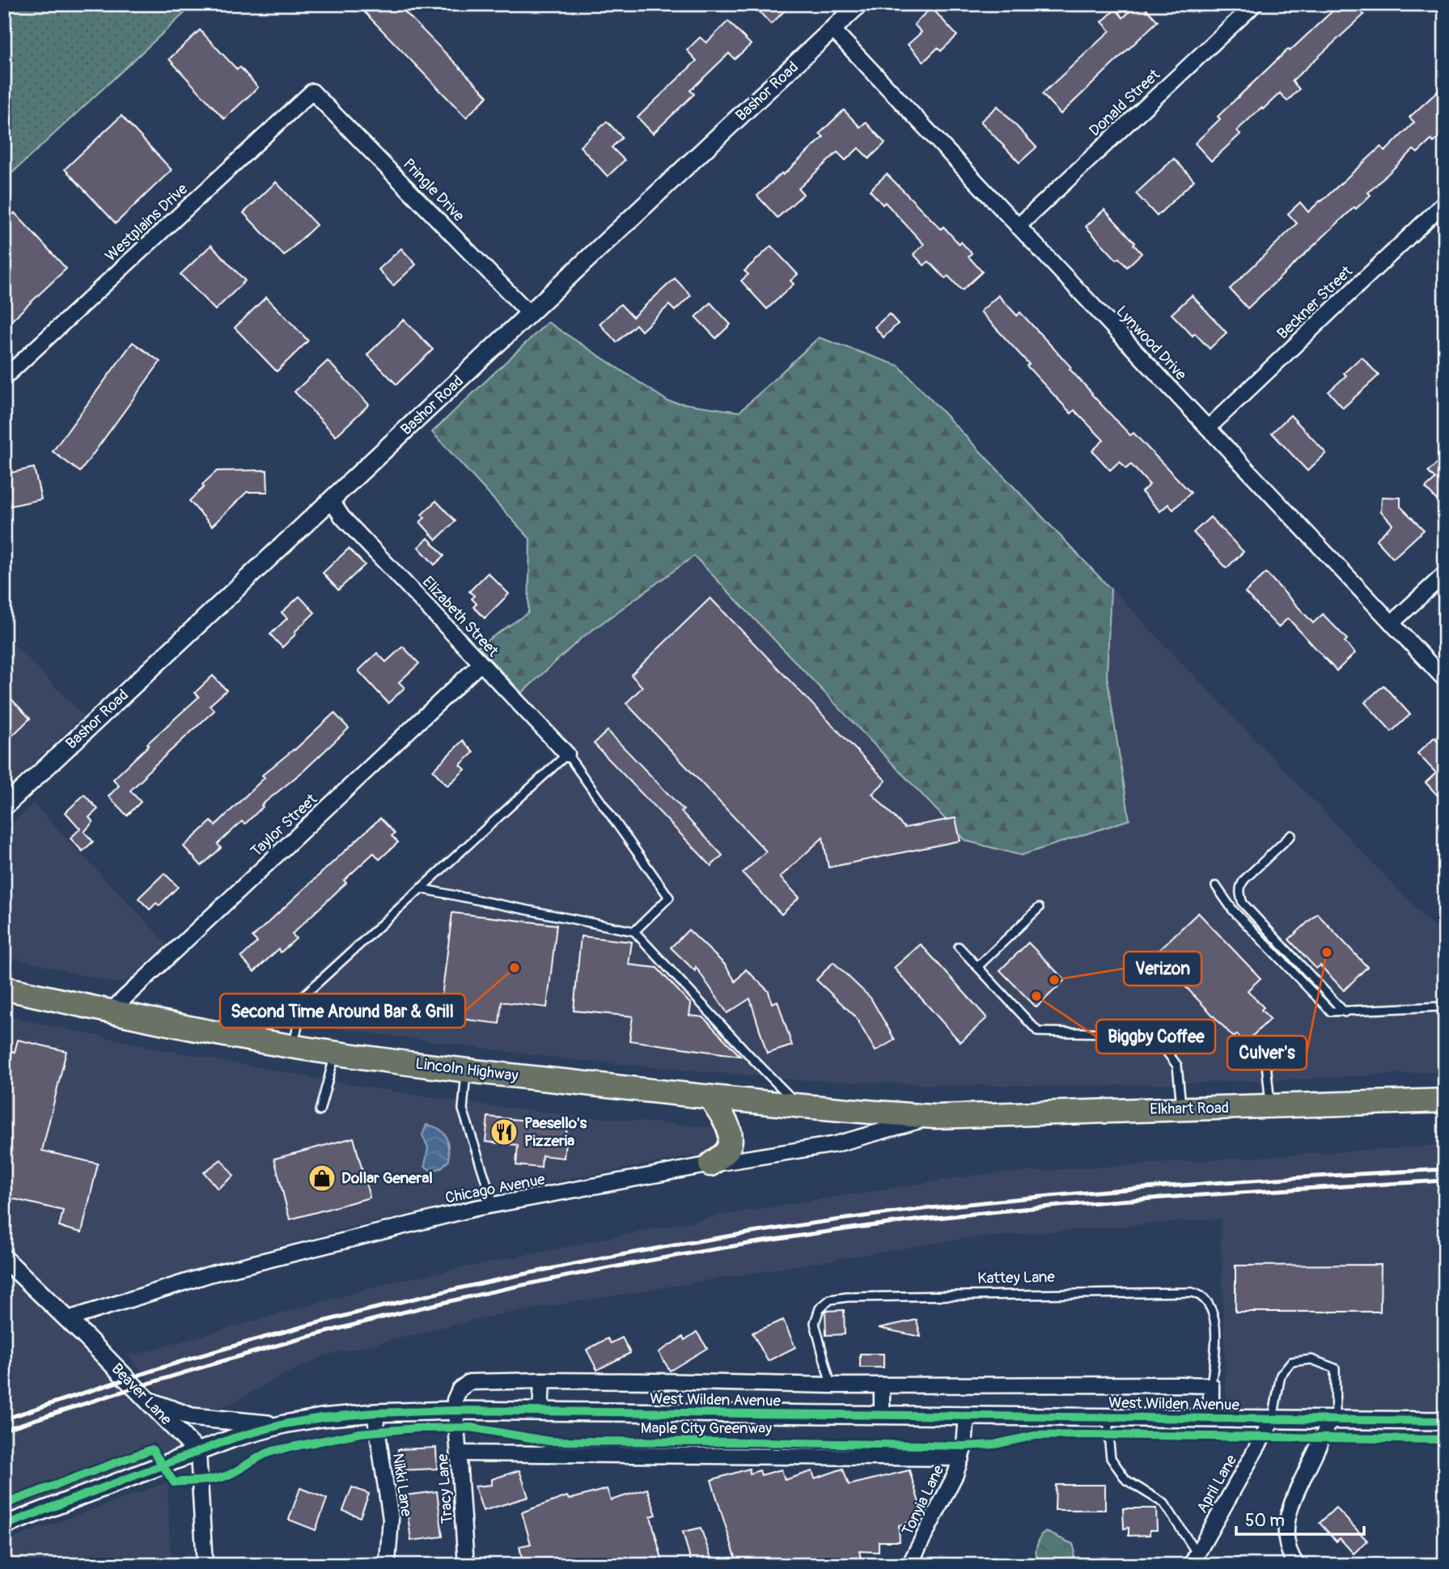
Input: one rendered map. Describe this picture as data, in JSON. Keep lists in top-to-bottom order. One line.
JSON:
{"streets":{"highway":["Lincoln Highway","Elkhart Road"],"street":["Bashor Road","Donald Street","Pringle Drive","Westplains Drive","Beckner Street","Lynwood Drive","Elizabeth Street","Taylor Street","Chicago Avenue","Kattey Lane","Beaver Lane","West Wilden Avenue","April Lane","Nikki Lane","Tracy Lane","Tonyia Lane"],"cycle path":["Maple City Greenway"]},"crossings":[["Bashor Road","Pringle Drive"],["Bashor Road","Lynwood Drive"],["Bashor Road","Elizabeth Street"],["Donald Street","Lynwood Drive"],["Pringle Drive","Westplains Drive"],["Beckner Street","Lynwood Drive"],["Elizabeth Street","Taylor Street"],["Taylor Street","Lincoln Highway"],["Lincoln Highway","Elkhart Road"],["Lincoln Highway","Chicago Avenue"],["Elkhart Road","Chicago Avenue"],["Chicago Avenue","Beaver Lane"],["Kattey Lane","West Wilden Avenue"],["Beaver Lane","West Wilden Avenue"],["West Wilden Avenue","April Lane"],["West Wilden Avenue","Nikki Lane"],["West Wilden Avenue","Tracy Lane"],["West Wilden Avenue","Tonyia Lane"]],"places":{"other":["Culver's","Second Time Around Bar & Grill","Verizon","Biggby Coffee"],"restaurant":["Paesello's Pizzeria"],"shop":["Dollar General"]},"scale_bar":"50 m"}
